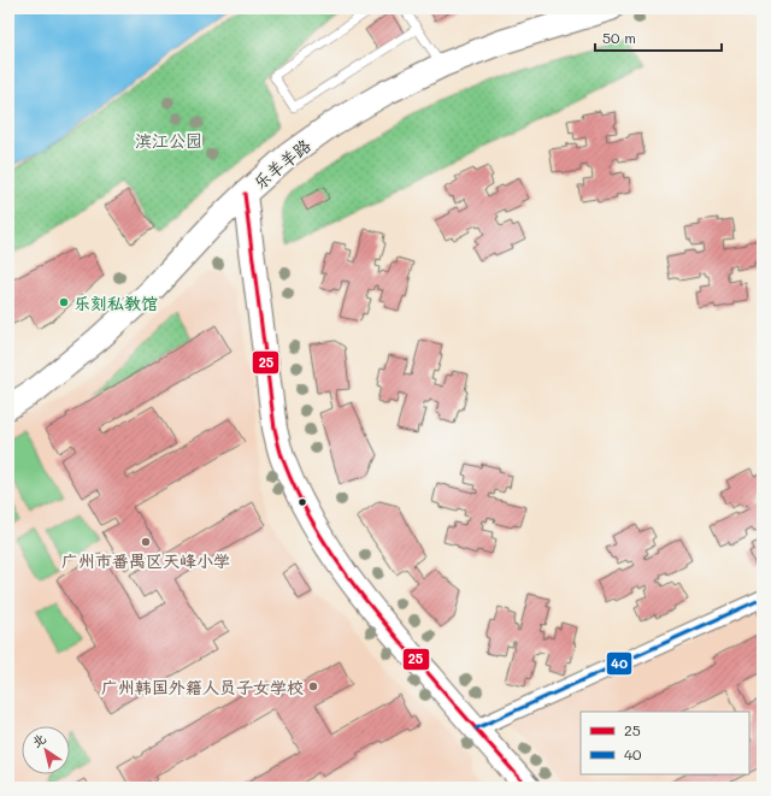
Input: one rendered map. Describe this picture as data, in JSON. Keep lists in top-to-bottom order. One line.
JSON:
{"streets":{"street":["乐羊羊路"]},"parks":["滨江公园"],"places":["乐刻私教馆","广州市番禺区天峰小学","广州韩国外籍人员子女学校"],"lines":["transit line 25","transit line 40"],"legend":["25","40"],"scale_bar":"50 m","north":"top left"}
